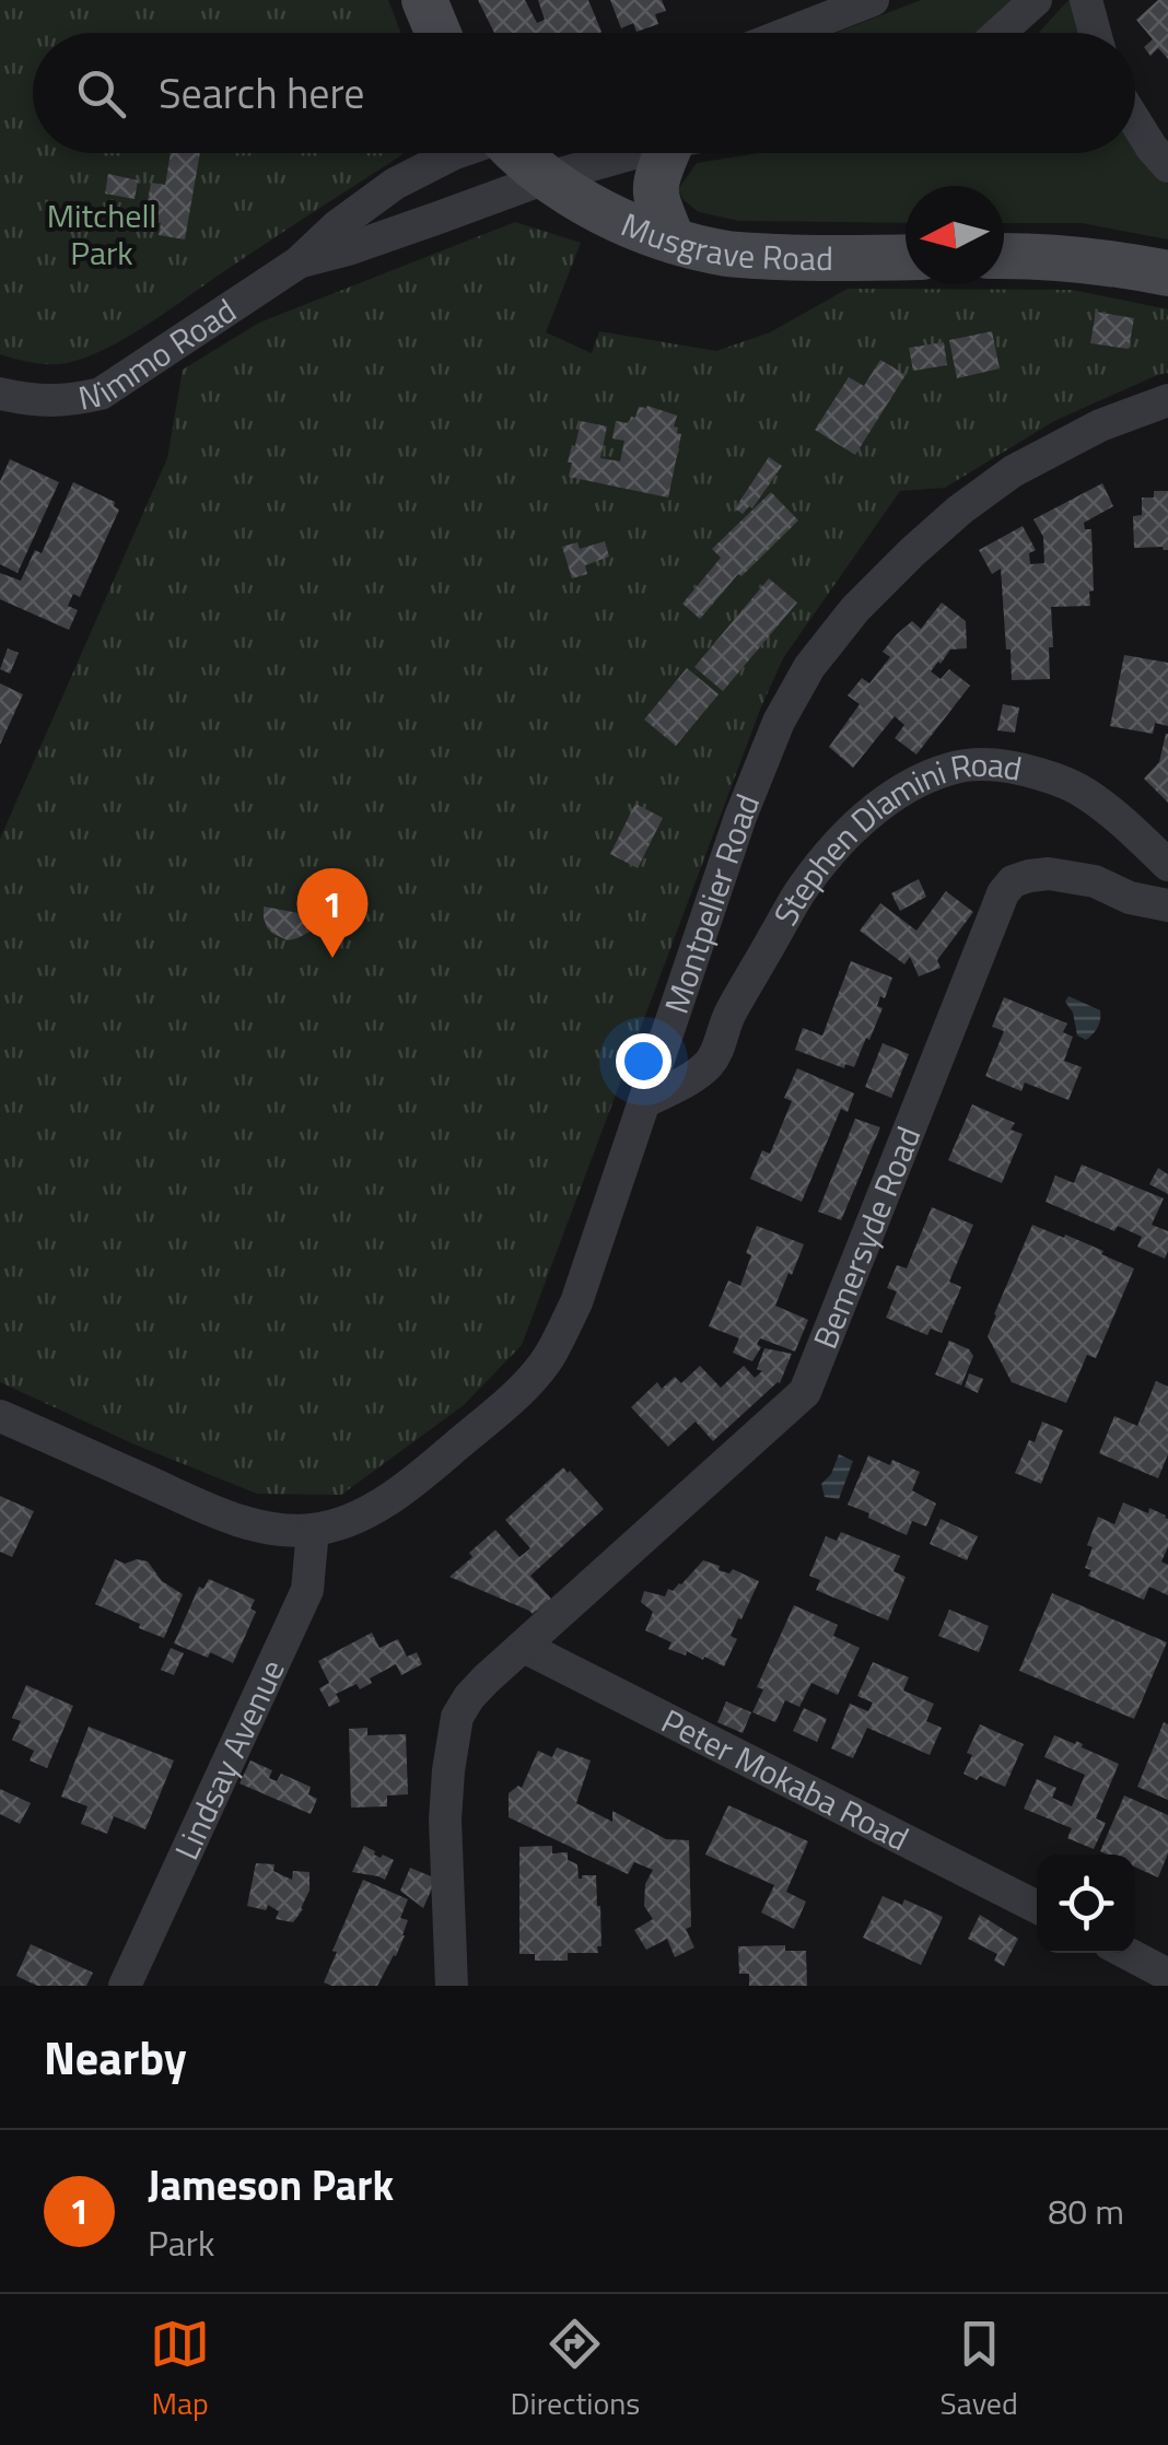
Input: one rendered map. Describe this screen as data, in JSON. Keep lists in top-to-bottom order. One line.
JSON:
{"streets":{"street":["Musgrave Road","Nimmo Road","Stephen Dlamini Road","Montpelier Road","Bemersyde Road","Lindsay Avenue","Peter Mokaba Road"]},"crossings":[["Musgrave Road","Nimmo Road"],["Stephen Dlamini Road","Montpelier Road"],["Montpelier Road","Lindsay Avenue"],["Bemersyde Road","Peter Mokaba Road"]],"parks":["Mitchell Park"],"north":"left","page":{"search":"Search here","pins":"1","heading":"Nearby","list":[{"mark":"1","name":"Jameson Park","note":"Park","value":"80 m"}],"nav":["Map","Directions","Saved"]}}
